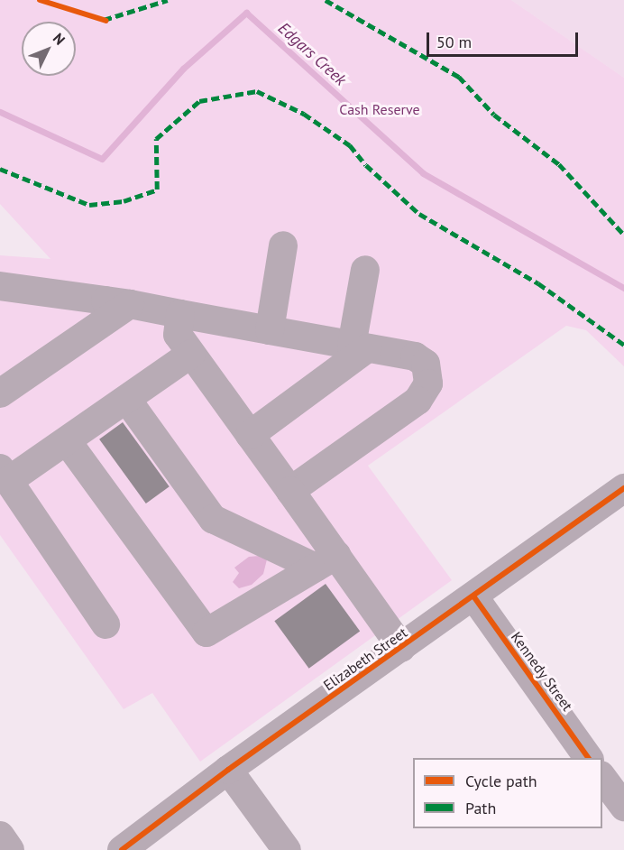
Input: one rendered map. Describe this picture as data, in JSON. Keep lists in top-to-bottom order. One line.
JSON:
{"streets":{"street":["Elizabeth Street","Kennedy Street"]},"crossings":[["Elizabeth Street","Kennedy Street"]],"water":["Edgars Creek"],"parks":["Cash Reserve"],"legend":["Cycle path","Path"],"scale_bar":"50 m","north":"top right"}
